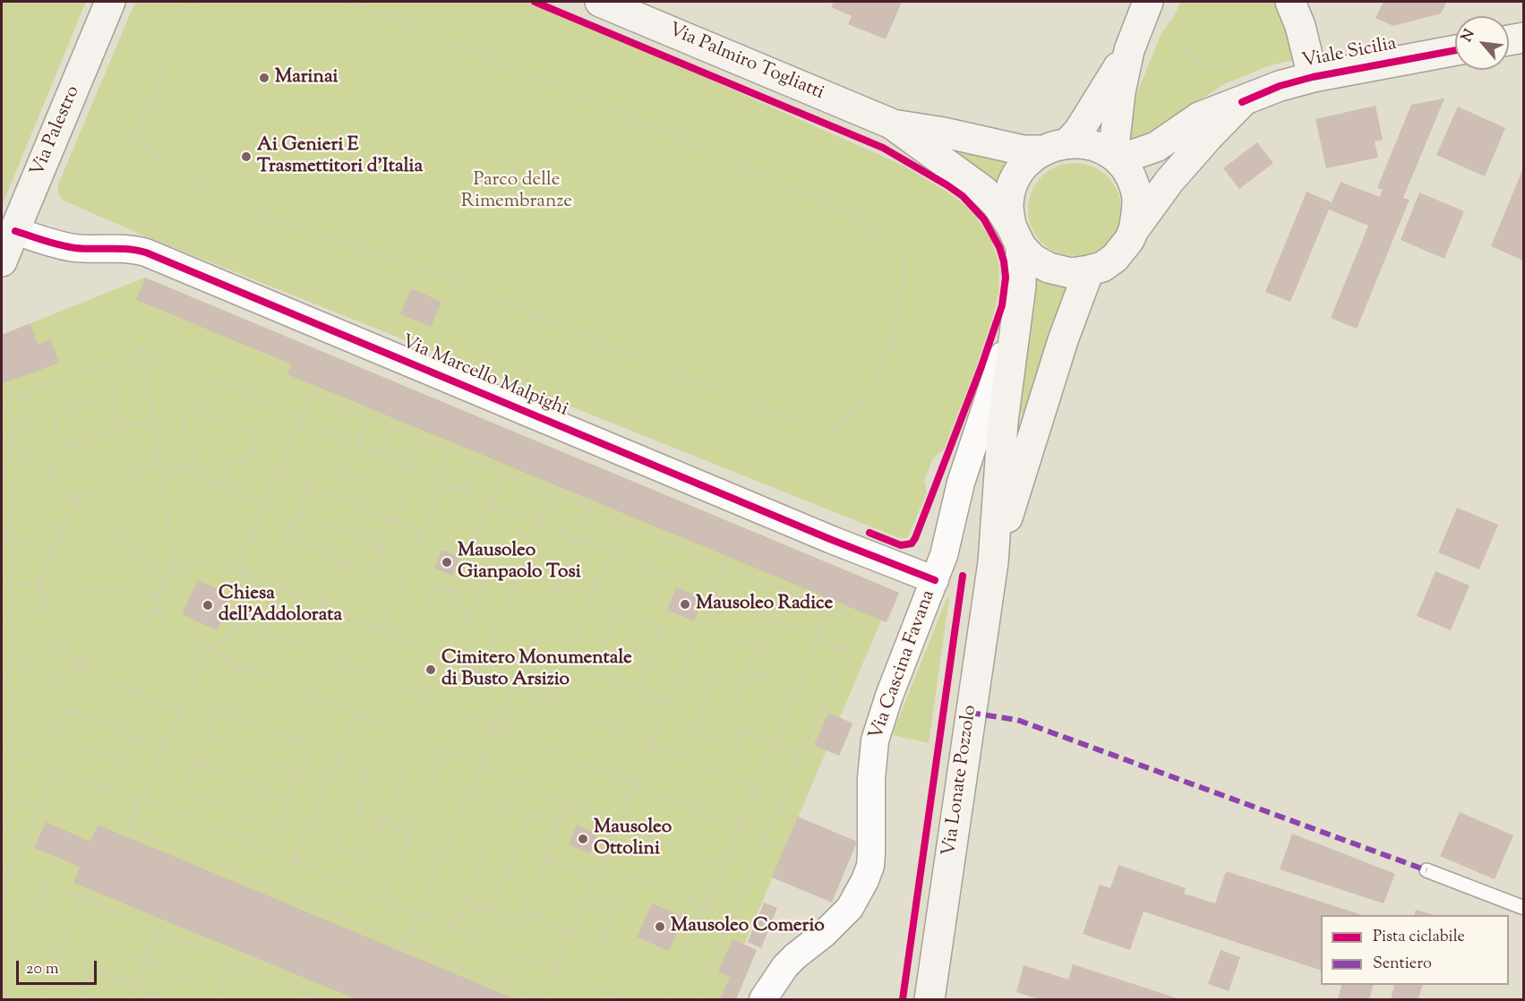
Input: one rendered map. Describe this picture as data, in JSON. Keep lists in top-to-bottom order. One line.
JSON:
{"streets":{"street":["Viale Sicilia","Via Palmiro Togliatti","Via Palestro","Via Marcello Malpighi","Via Cascina Favana","Via Lonate Pozzolo"]},"crossings":[["Via Palestro","Via Marcello Malpighi"],["Via Marcello Malpighi","Via Cascina Favana"]],"parks":["Parco delle Rimembranze"],"places":["Marinai","Ai Genieri E Trasmettitori d'Italia","Mausoleo Gianpaolo Tosi","Mausoleo Radice","Chiesa dell'Addolorata","Cimitero Monumentale di Busto Arsizio","Mausoleo Ottolini","Mausoleo Comerio"],"legend":["Pista ciclabile","Sentiero"],"scale_bar":"20 m","north":"top left"}
